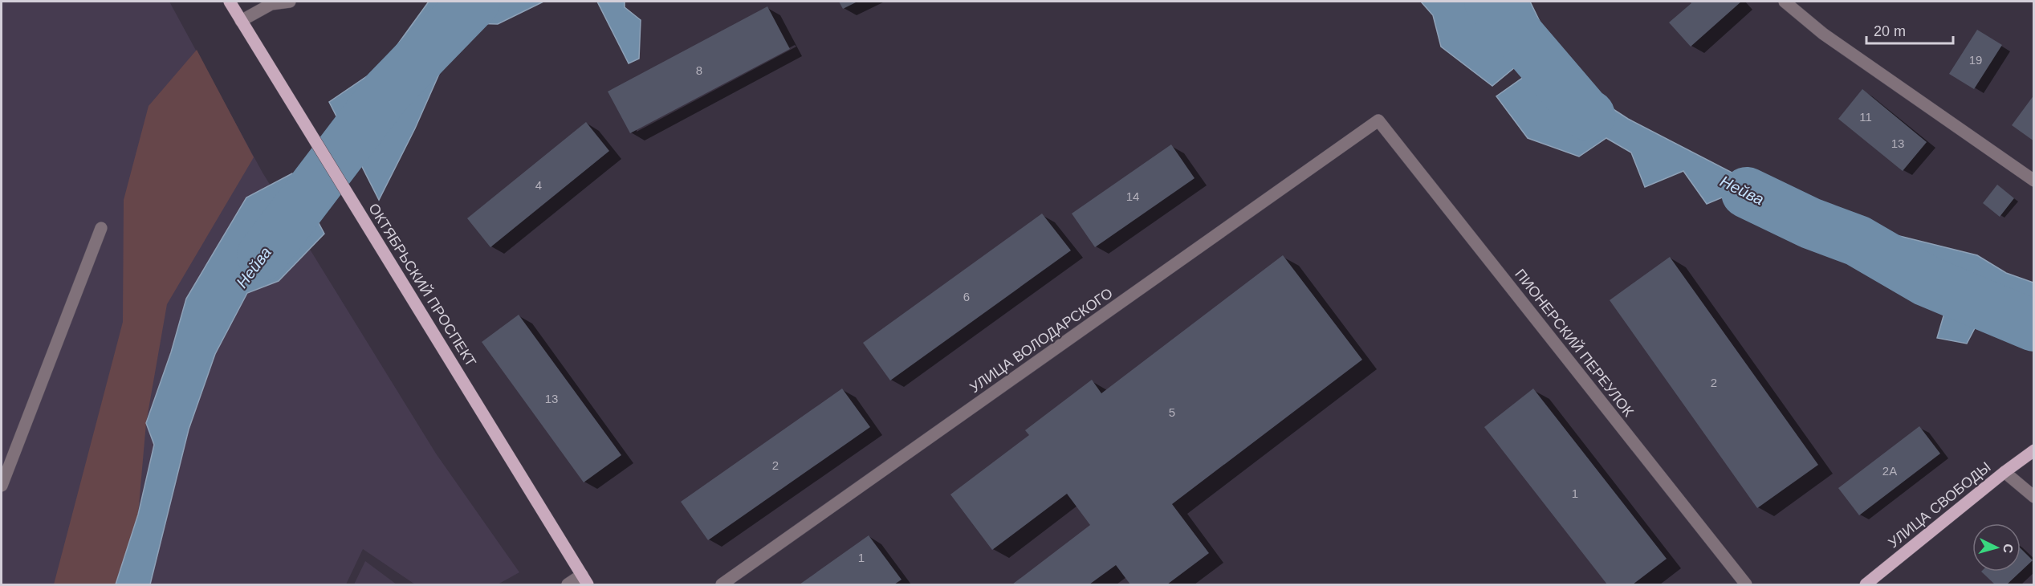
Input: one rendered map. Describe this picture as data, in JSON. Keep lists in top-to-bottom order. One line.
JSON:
{"streets":{"main road":["ОКТЯБРЬСКИЙ ПРОСПЕКТ","УЛИЦА СВОБОДЫ"],"street":["УЛИЦА ВОЛОДАРСКОГО","ПИОНЕРСКИЙ ПЕРЕУЛОК"]},"crossings":[["УЛИЦА ВОЛОДАРСКОГО","ПИОНЕРСКИЙ ПЕРЕУЛОК"]],"water":["Нейва"],"house_numbers":["19","8","11","13","4","14","6","2","13","5","2","2А","1","1"],"scale_bar":"20 m","north":"right"}
